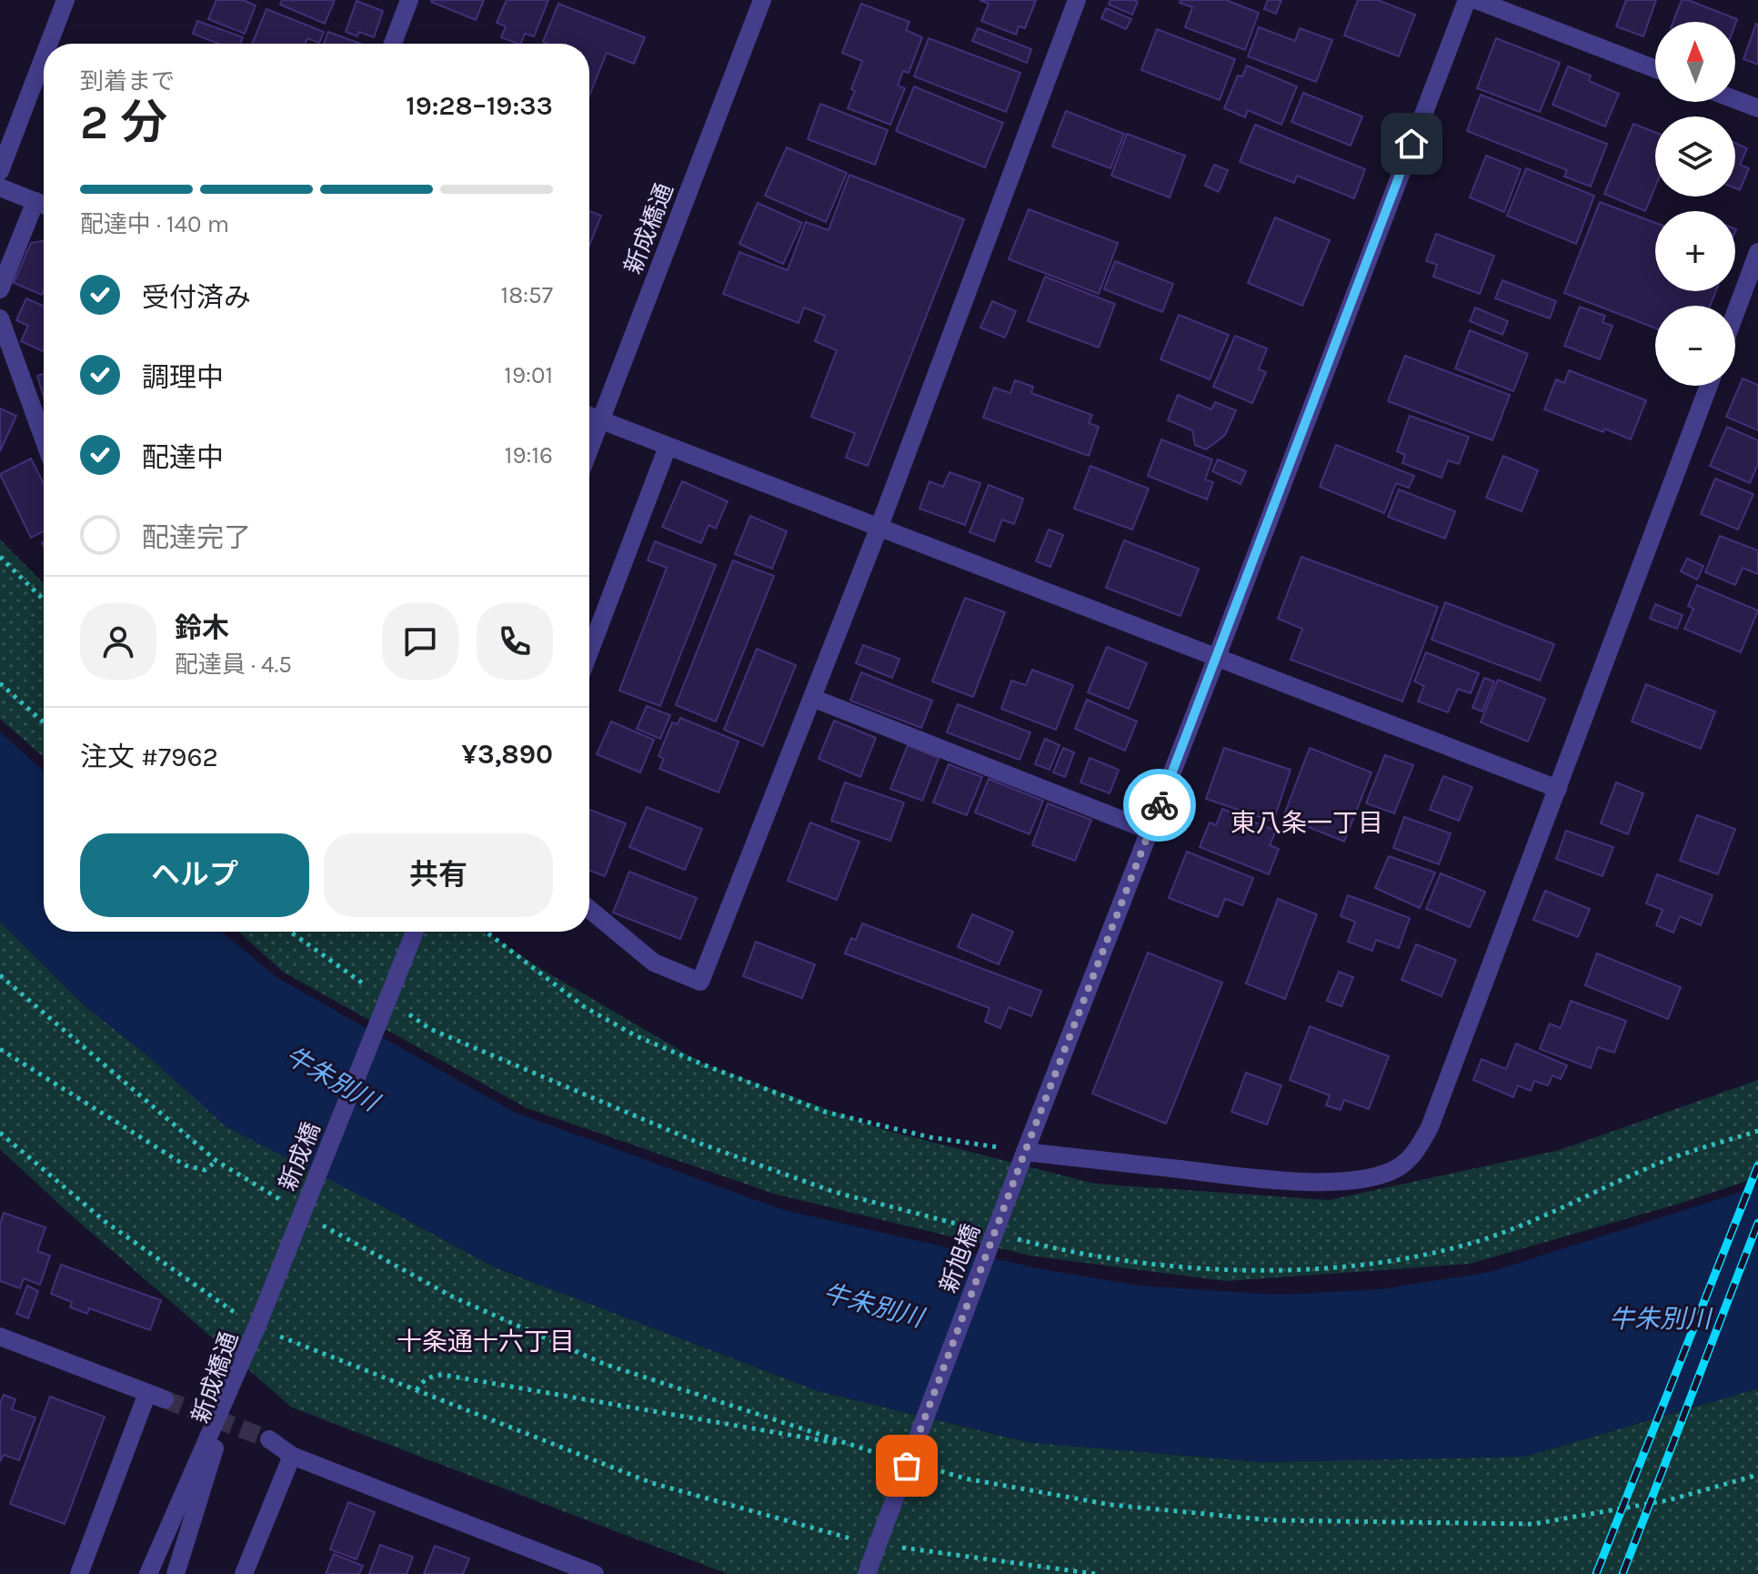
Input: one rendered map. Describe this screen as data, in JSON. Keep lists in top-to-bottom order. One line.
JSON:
{"streets":{"street":["新成橋通","新成橋","新旭橋"]},"crossings":[["新成橋通","新成橋"]],"districts":["東八条一丁目","十条通十六丁目"],"water":["牛朱別川"],"north":"top","page":{"map_buttons":["+","−"],"heading":["2 分","到着まで","19:28–19:33"],"panel":["鈴木","配達員 · 4.5","注文 #7962","¥3,890"],"bar":"配達中 · 140 m","list":[["受付済み","18:57"],["調理中","19:01"],["配達中","19:16"],"配達完了"],"buttons":["ヘルプ","共有"]}}
